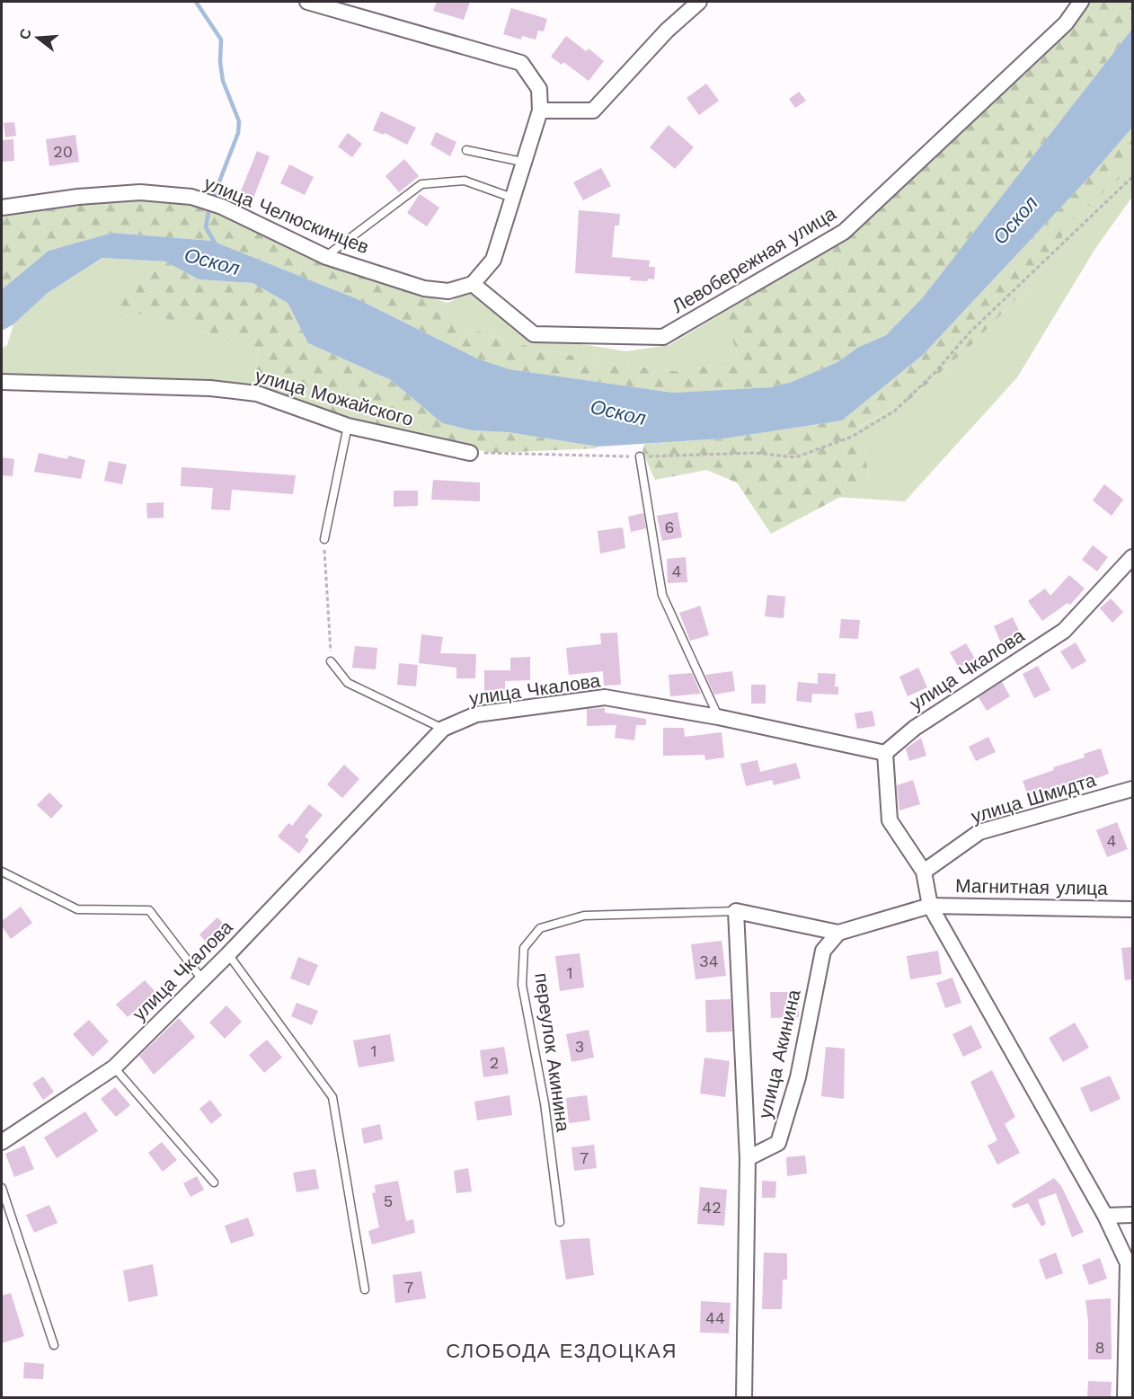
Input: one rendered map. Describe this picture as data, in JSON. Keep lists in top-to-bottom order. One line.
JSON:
{"streets":{"street":["улица Челюскинцев","Левобережная улица","улица Можайского","улица Чкалова","улица Шмидта","Магнитная улица","улица Акинина"],"lane":["переулок Акинина"]},"crossings":[["улица Челюскинцев","Левобережная улица"]],"districts":["СЛОБОДА ЕЗДОЦКАЯ"],"water":["Оскол"],"house_numbers":["20","6","4","4","34","1","3","1","2","7","5","42","7","44","8"],"north":"left"}
